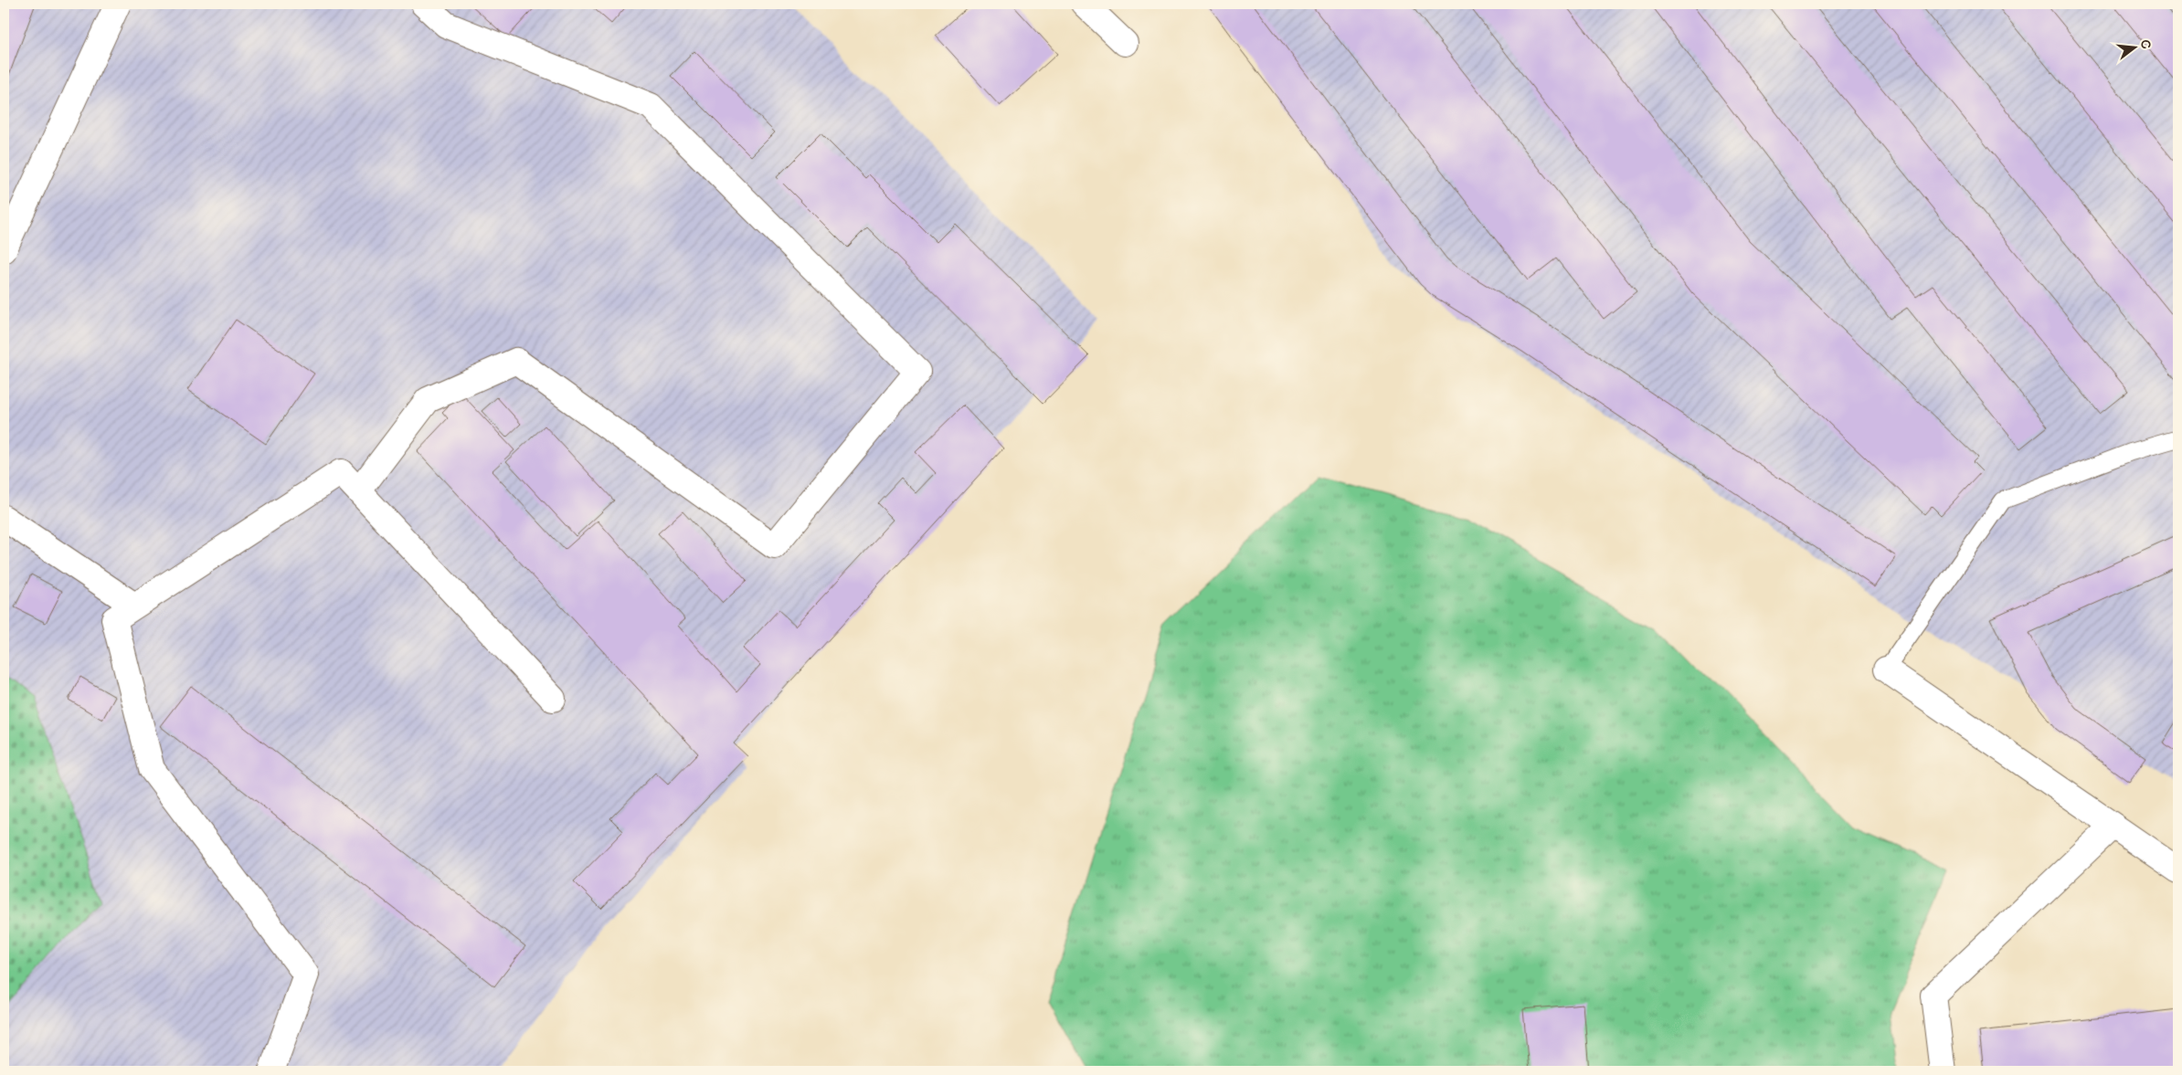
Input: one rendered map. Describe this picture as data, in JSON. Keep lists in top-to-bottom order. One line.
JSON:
{"north":"right"}
